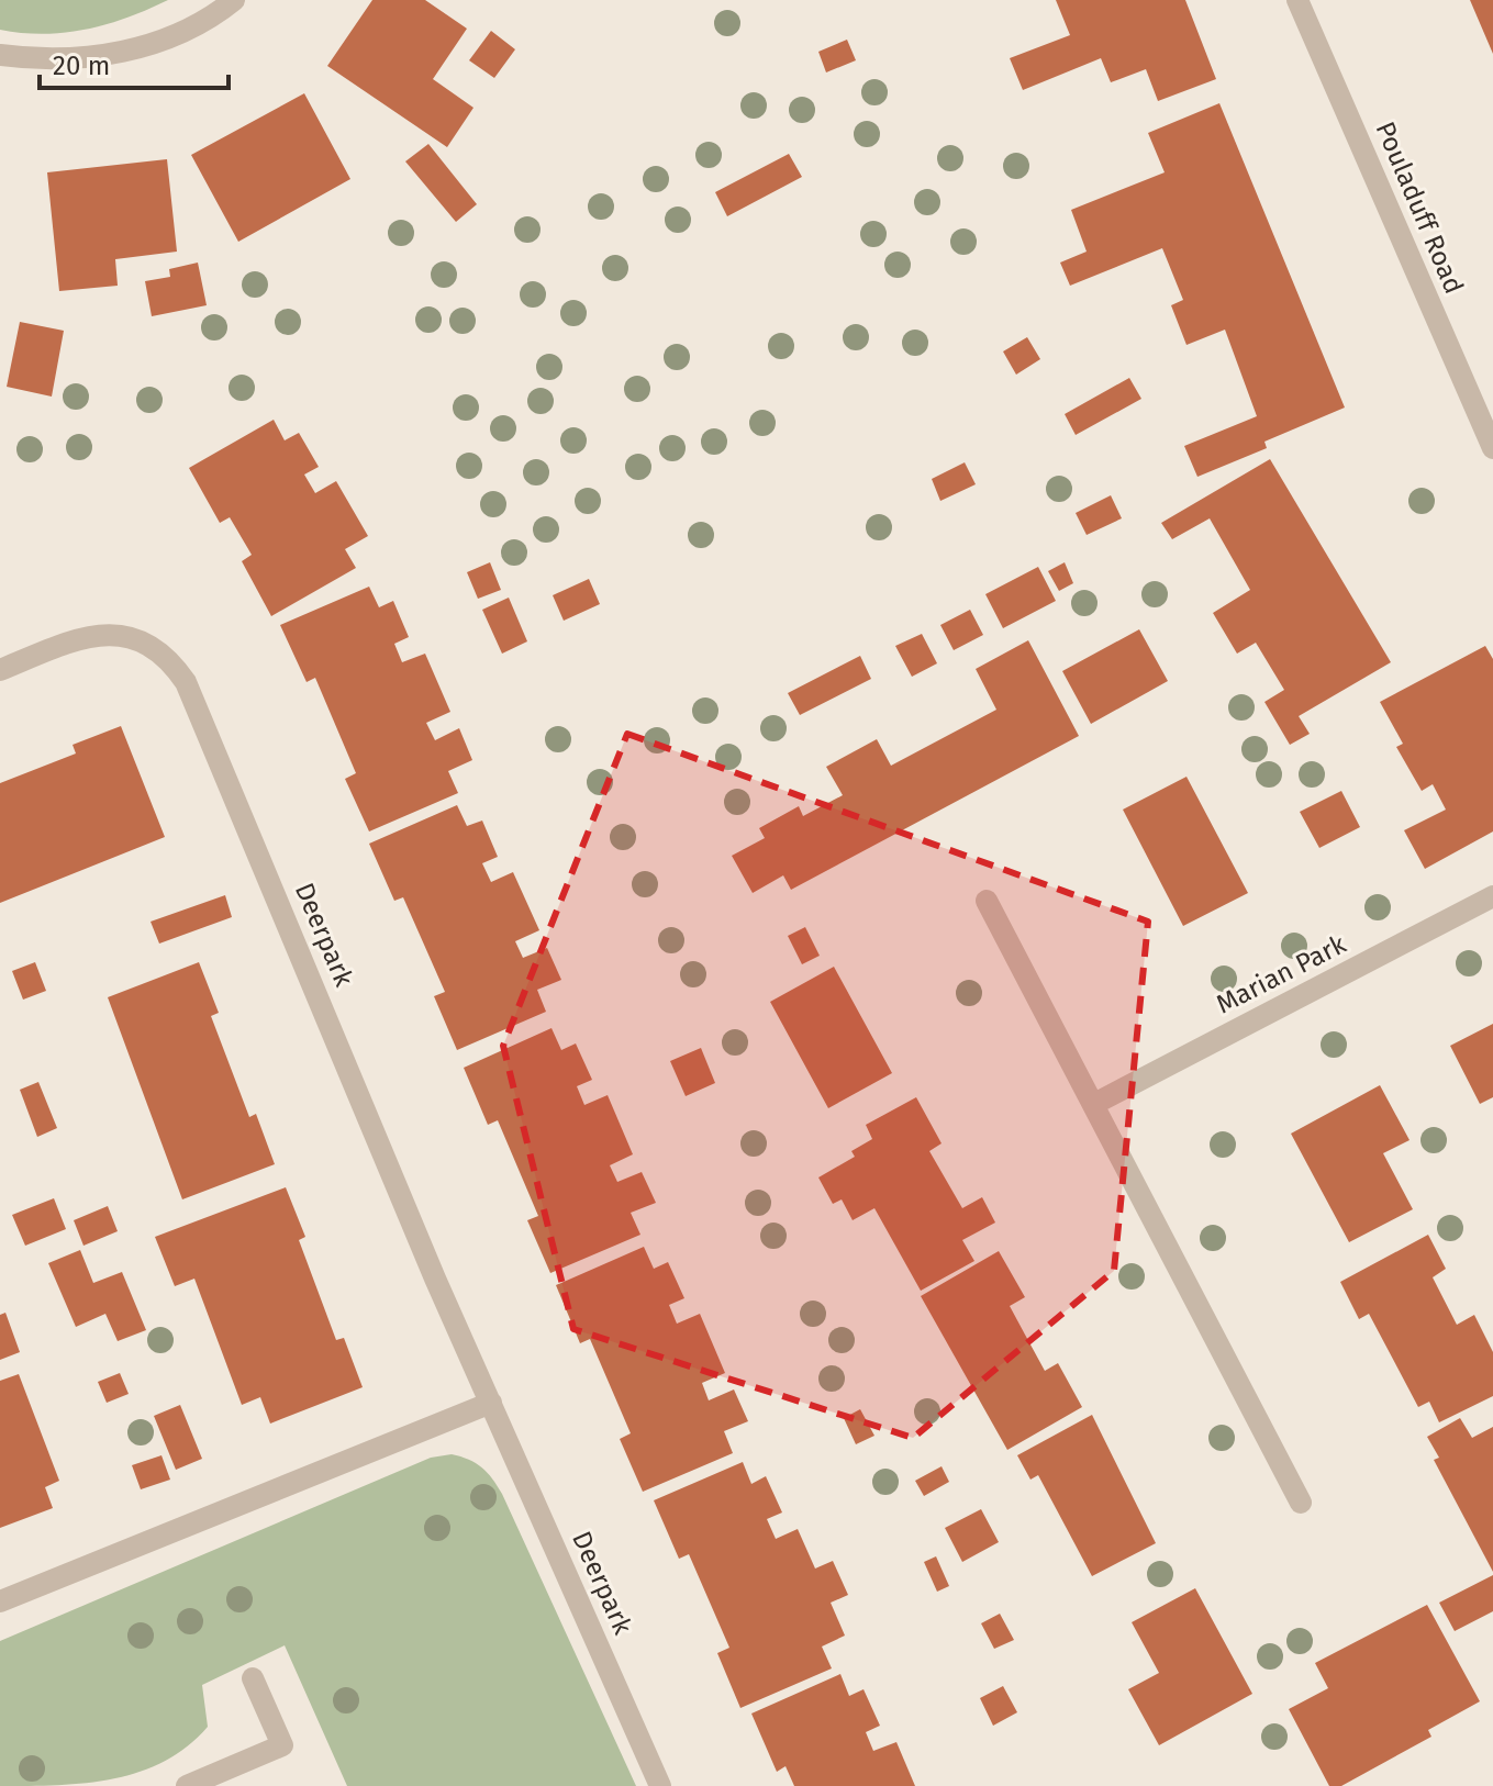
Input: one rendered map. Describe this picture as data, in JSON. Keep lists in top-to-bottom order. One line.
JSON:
{"streets":{"street":["Pouladuff Road","Deerpark","Marian Park"]},"scale_bar":"20 m"}
